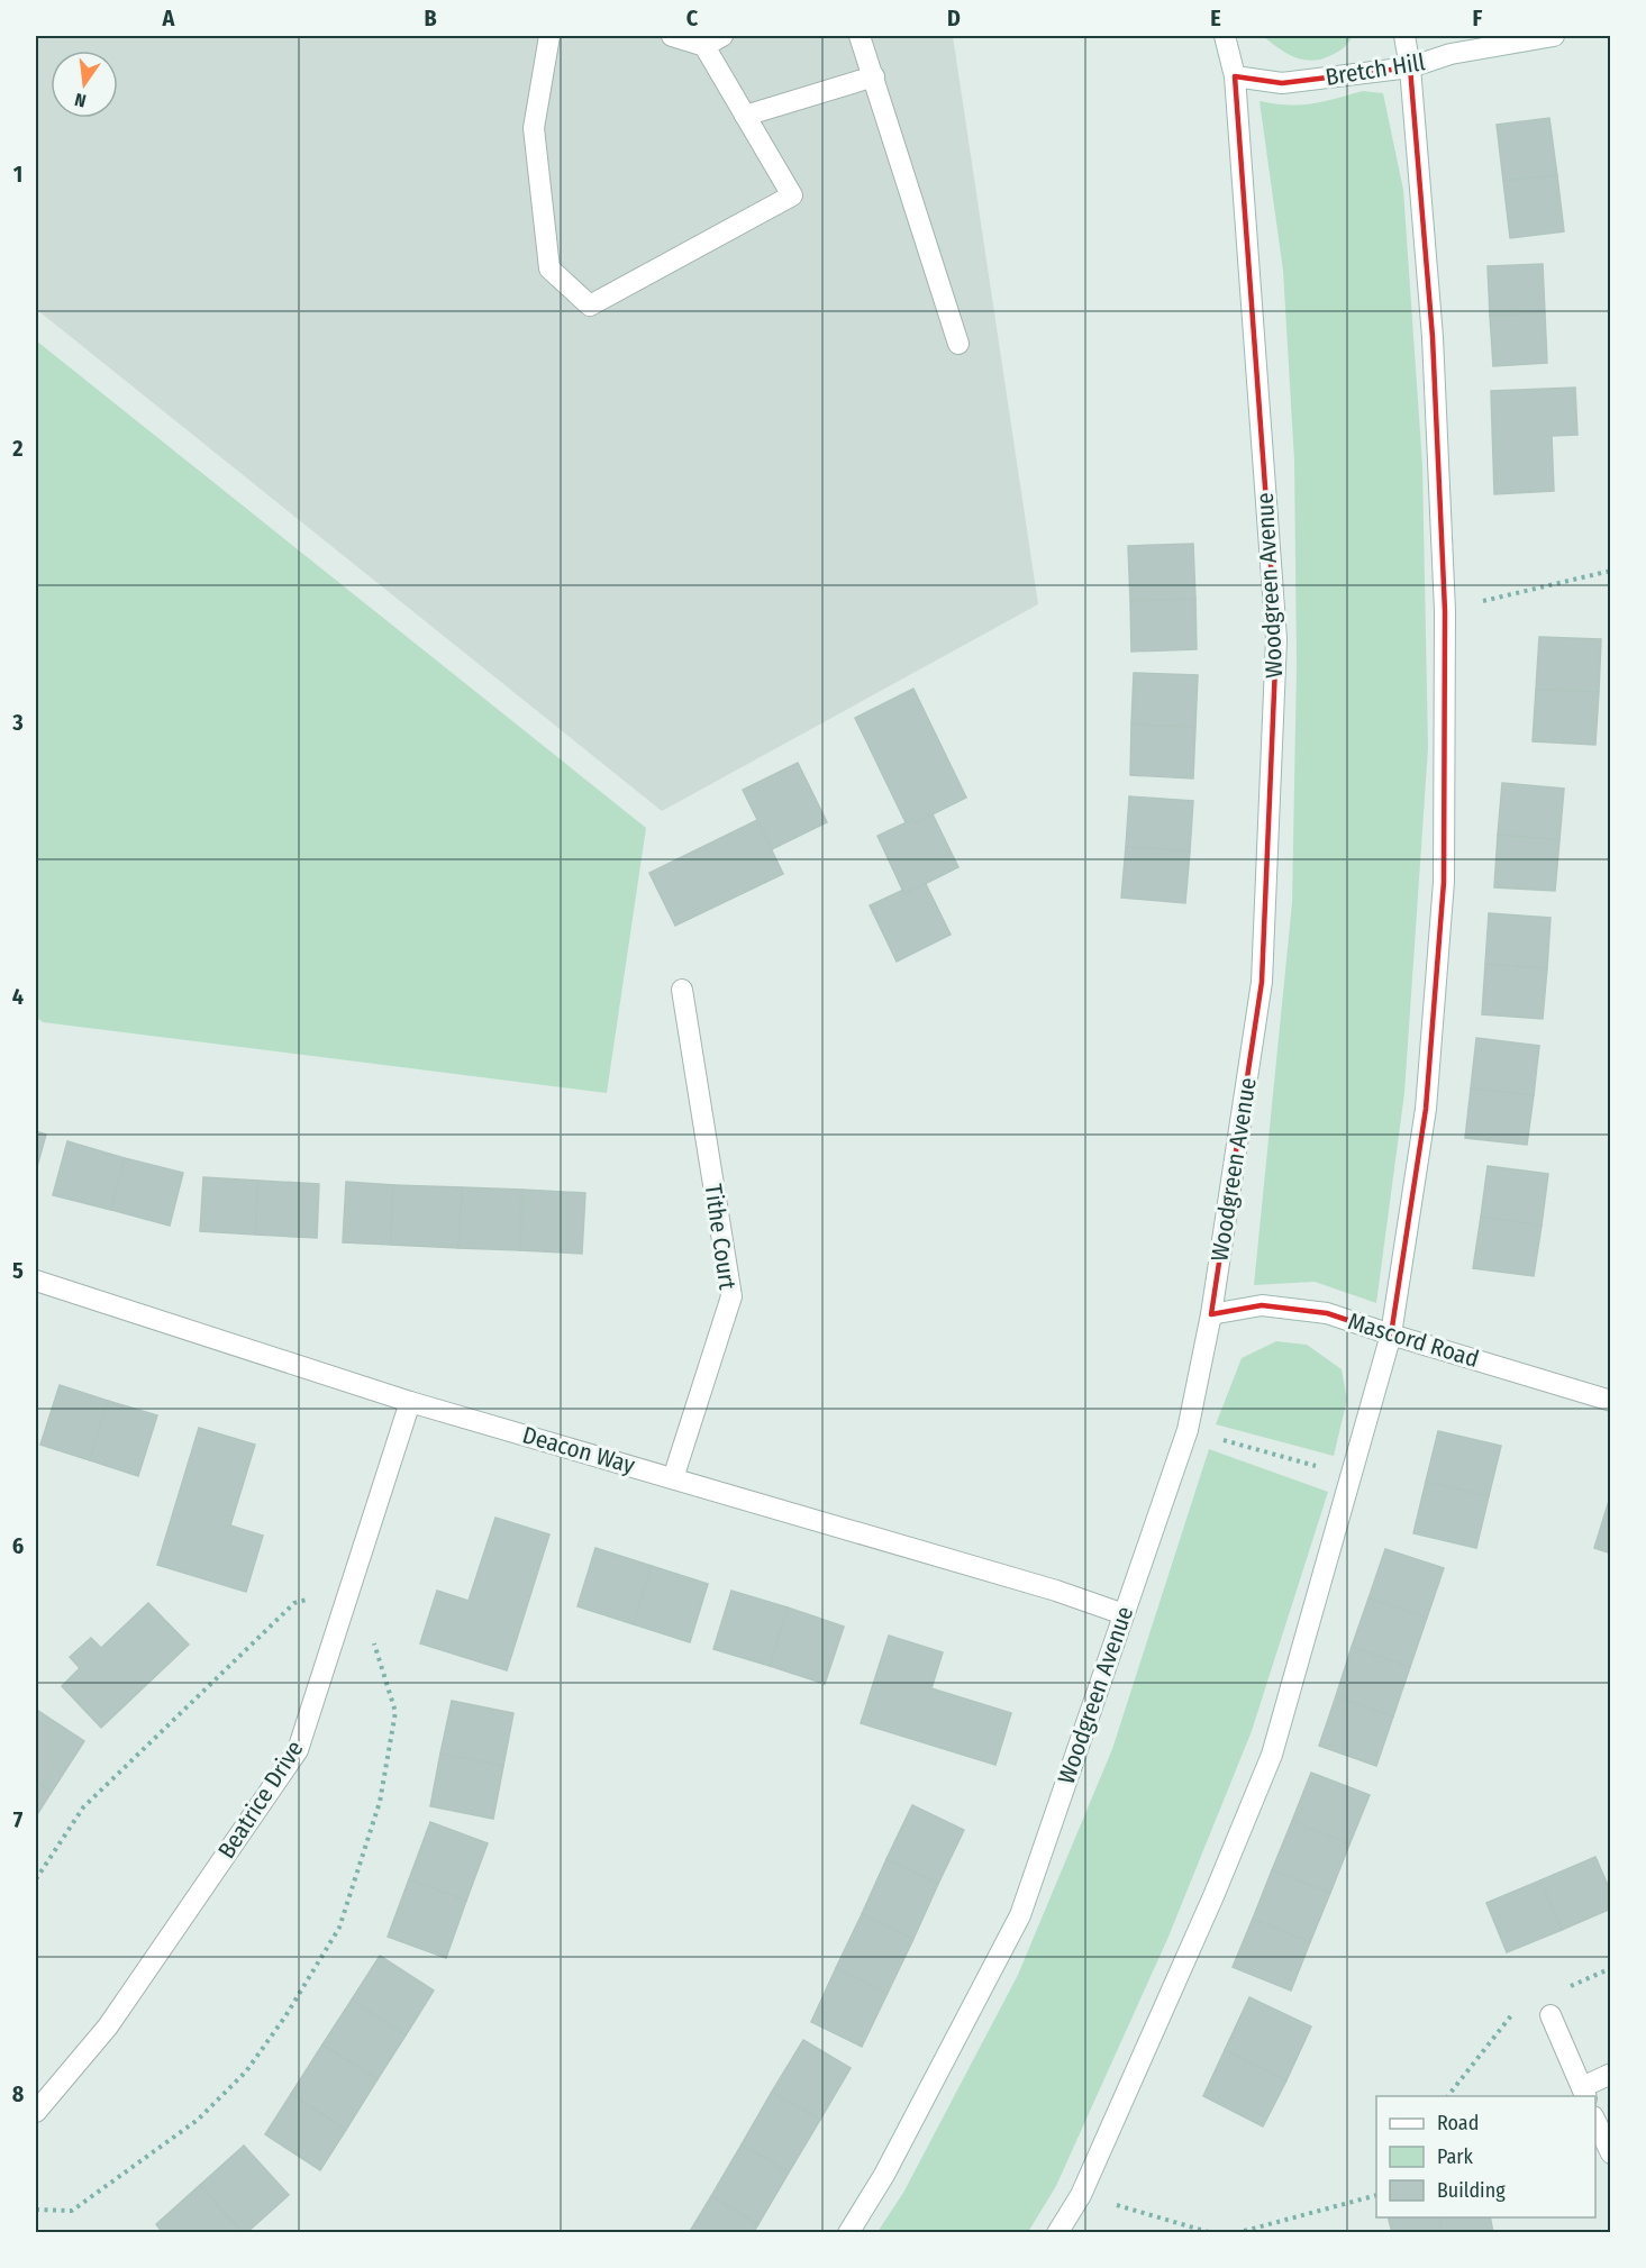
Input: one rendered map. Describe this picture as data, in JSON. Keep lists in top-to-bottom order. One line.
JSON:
{"streets":{"street":["Bretch Hill","Woodgreen Avenue","Tithe Court","Mascord Road","Deacon Way","Beatrice Drive"]},"crossings":[["Bretch Hill","Woodgreen Avenue"],["Woodgreen Avenue","Mascord Road"],["Woodgreen Avenue","Deacon Way"],["Tithe Court","Deacon Way"],["Deacon Way","Beatrice Drive"]],"legend":["Road","Park","Building"],"north":"bottom","grid":{"columns":["A","B","C","D","E","F"],"rows":["1","2","3","4","5","6","7","8"]}}
